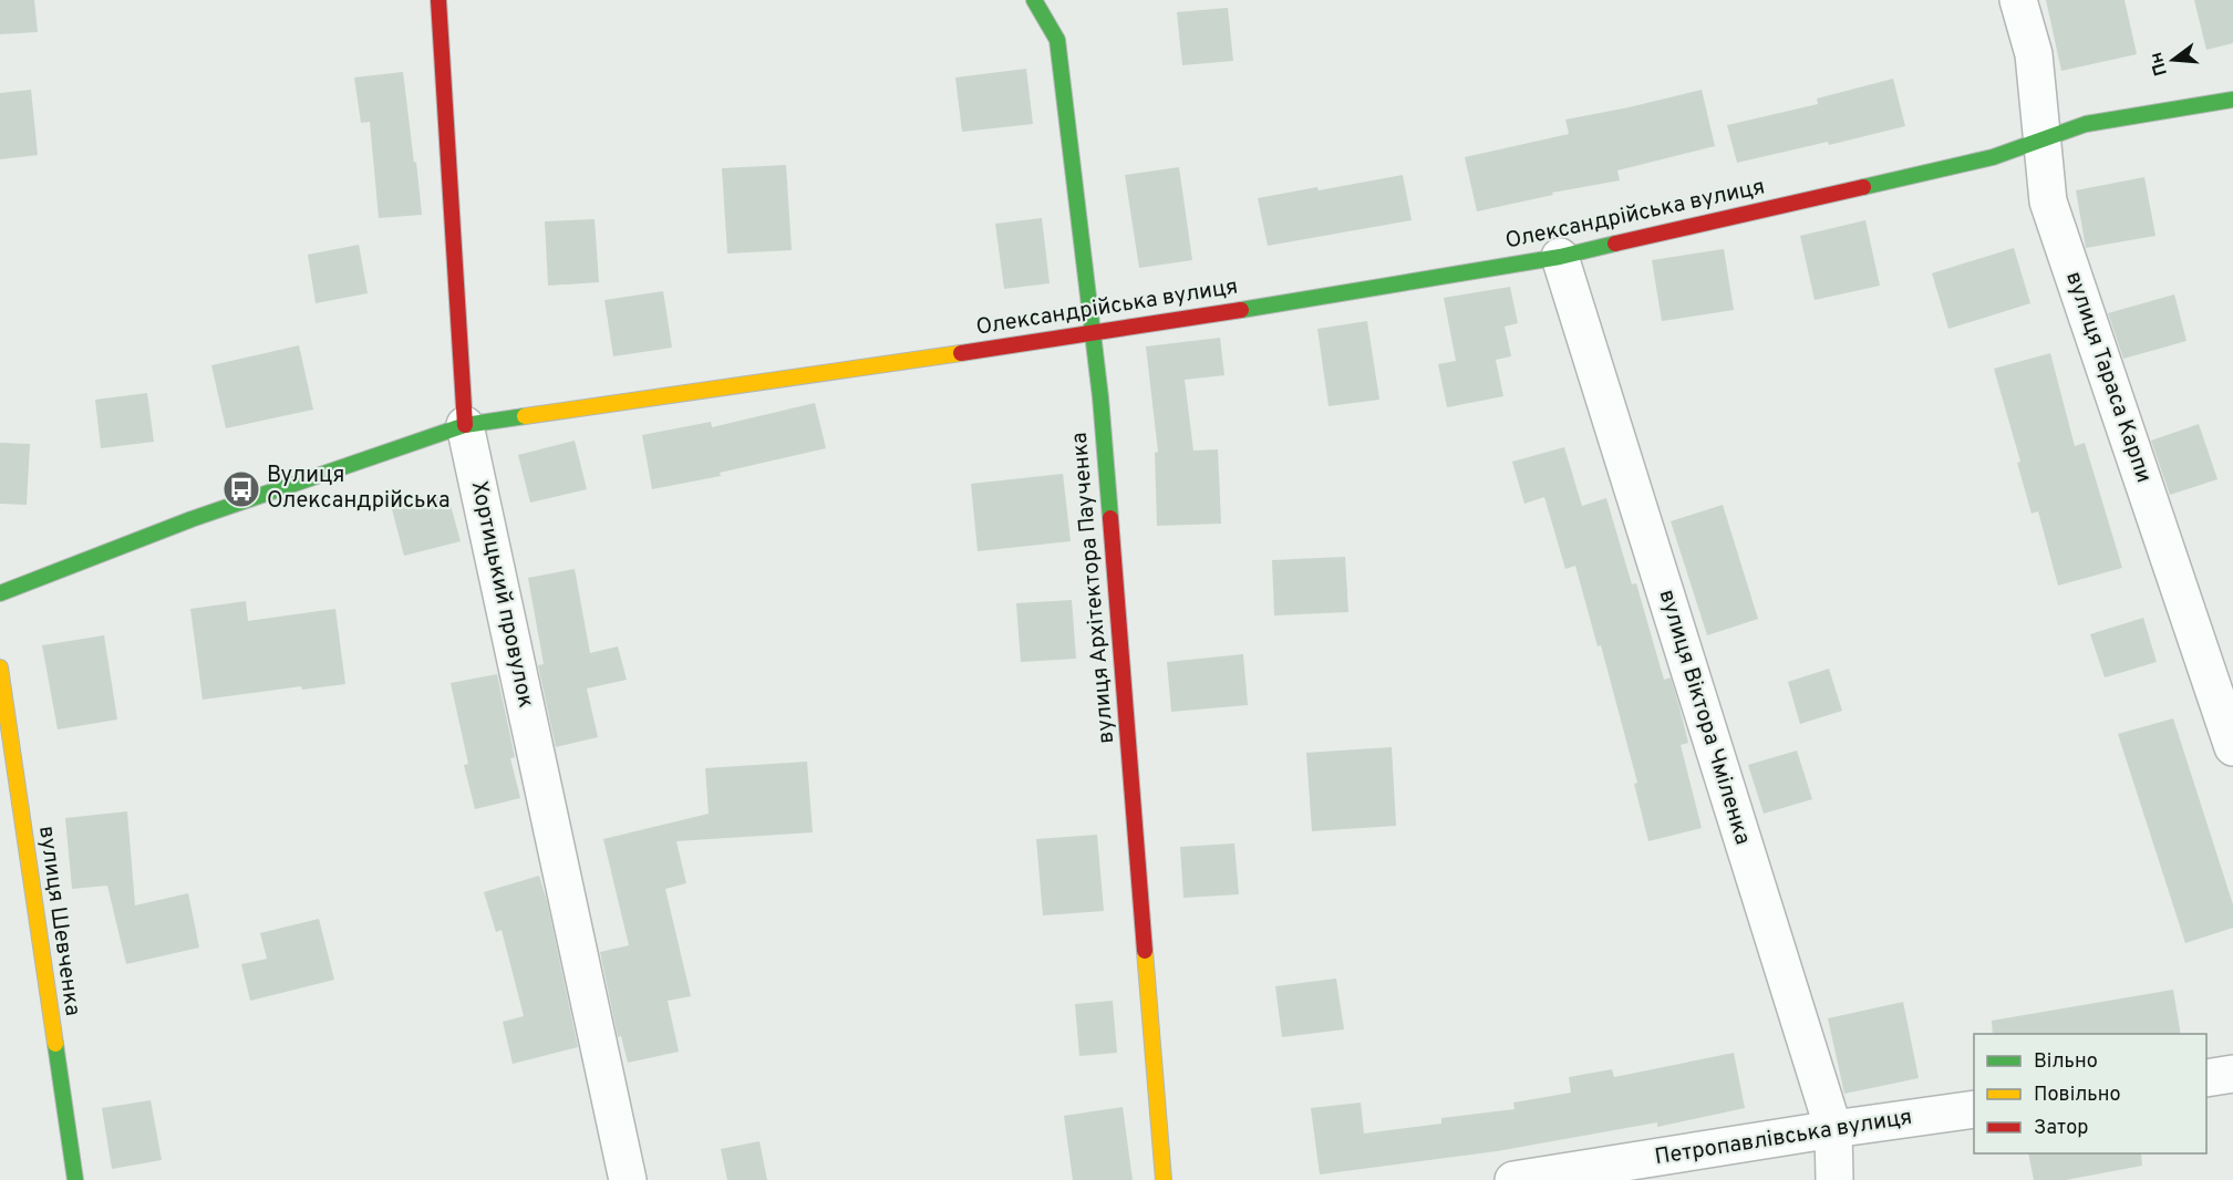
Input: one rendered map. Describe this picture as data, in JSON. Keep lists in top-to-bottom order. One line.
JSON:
{"streets":{"street":["Олександрійська вулиця","вулиця Тараса Карпи","вулиця Архітектора Паученка","Хортицький провулок","вулиця Віктора Чміленка","вулиця Шевченка","Петропавлівська вулиця"]},"crossings":[["Олександрійська вулиця","вулиця Тараса Карпи"],["Олександрійська вулиця","вулиця Архітектора Паученка"],["Олександрійська вулиця","Хортицький провулок"],["Олександрійська вулиця","вулиця Віктора Чміленка"],["вулиця Віктора Чміленка","Петропавлівська вулиця"]],"places":{"bus stop":["Вулиця Олександрійська"]},"legend":["Вільно","Повільно","Затор"],"north":"left"}
